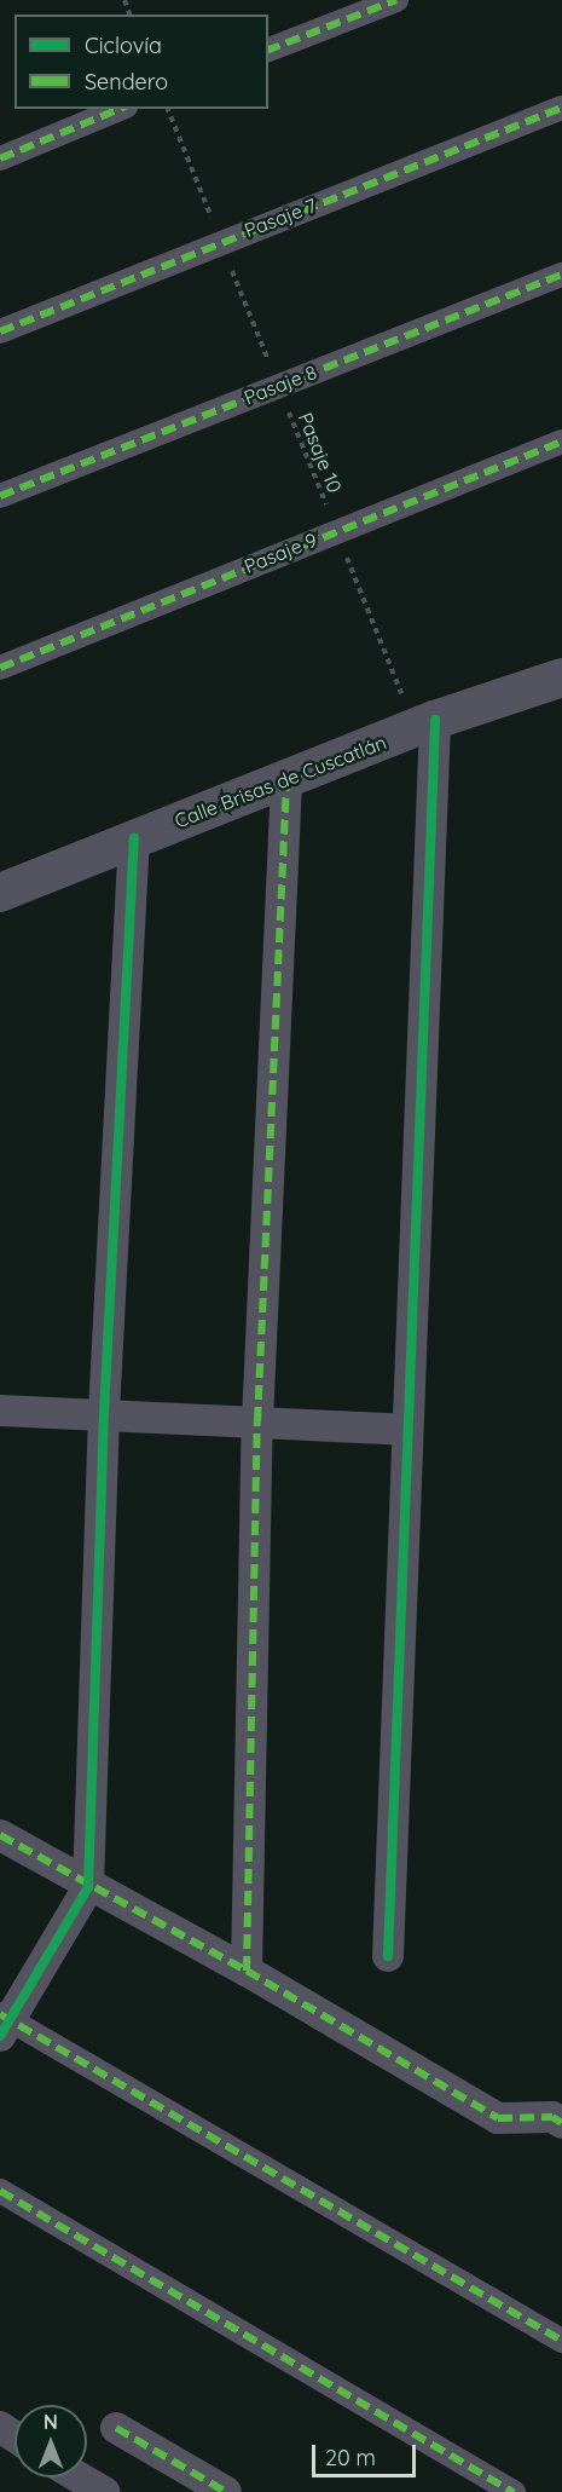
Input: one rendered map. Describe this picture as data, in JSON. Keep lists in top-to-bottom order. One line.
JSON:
{"streets":{"street":["Pasaje 7","Pasaje 8","Pasaje 9","Calle Brisas de Cuscatlán"],"path":["Pasaje 10"]},"crossings":[["Pasaje 7","Pasaje 10"],["Pasaje 8","Pasaje 10"],["Pasaje 10","Pasaje 9"],["Pasaje 10","Calle Brisas de Cuscatlán"]],"legend":["Ciclovía","Sendero"],"scale_bar":"20 m","north":"top"}
